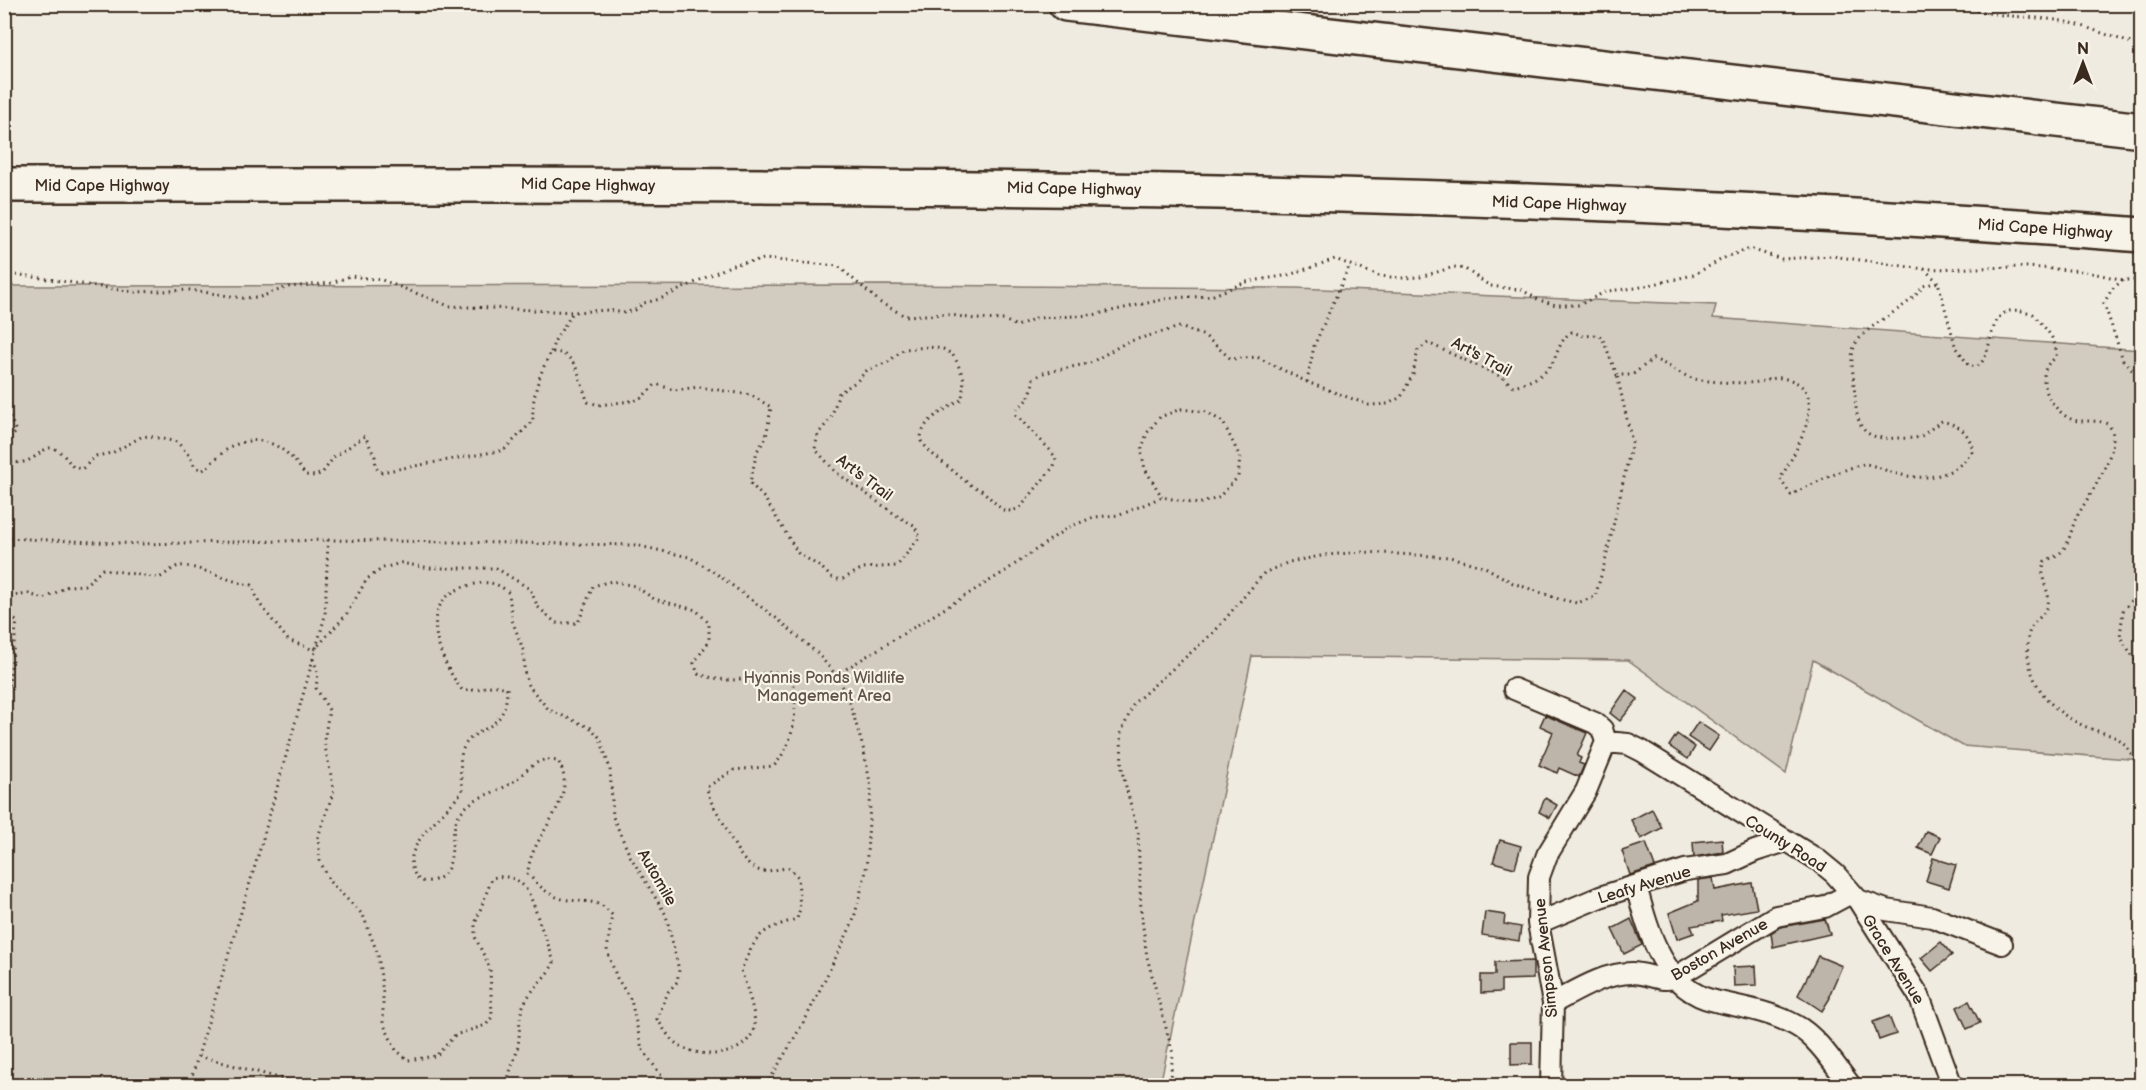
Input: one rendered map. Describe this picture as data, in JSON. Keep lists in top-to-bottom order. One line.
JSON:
{"streets":{"highway":["Mid Cape Highway"],"street":["County Road","Leafy Avenue","Boston Avenue","Simpson Avenue","Grace Avenue"],"path":["Art's Trail","Automile"]},"crossings":[["County Road","Leafy Avenue"],["County Road","Boston Avenue"],["County Road","Simpson Avenue"],["County Road","Grace Avenue"],["Leafy Avenue","Simpson Avenue"],["Boston Avenue","Simpson Avenue"],["Boston Avenue","Grace Avenue"]],"parks":["Hyannis Ponds Wildlife Management Area"],"north":"top"}
